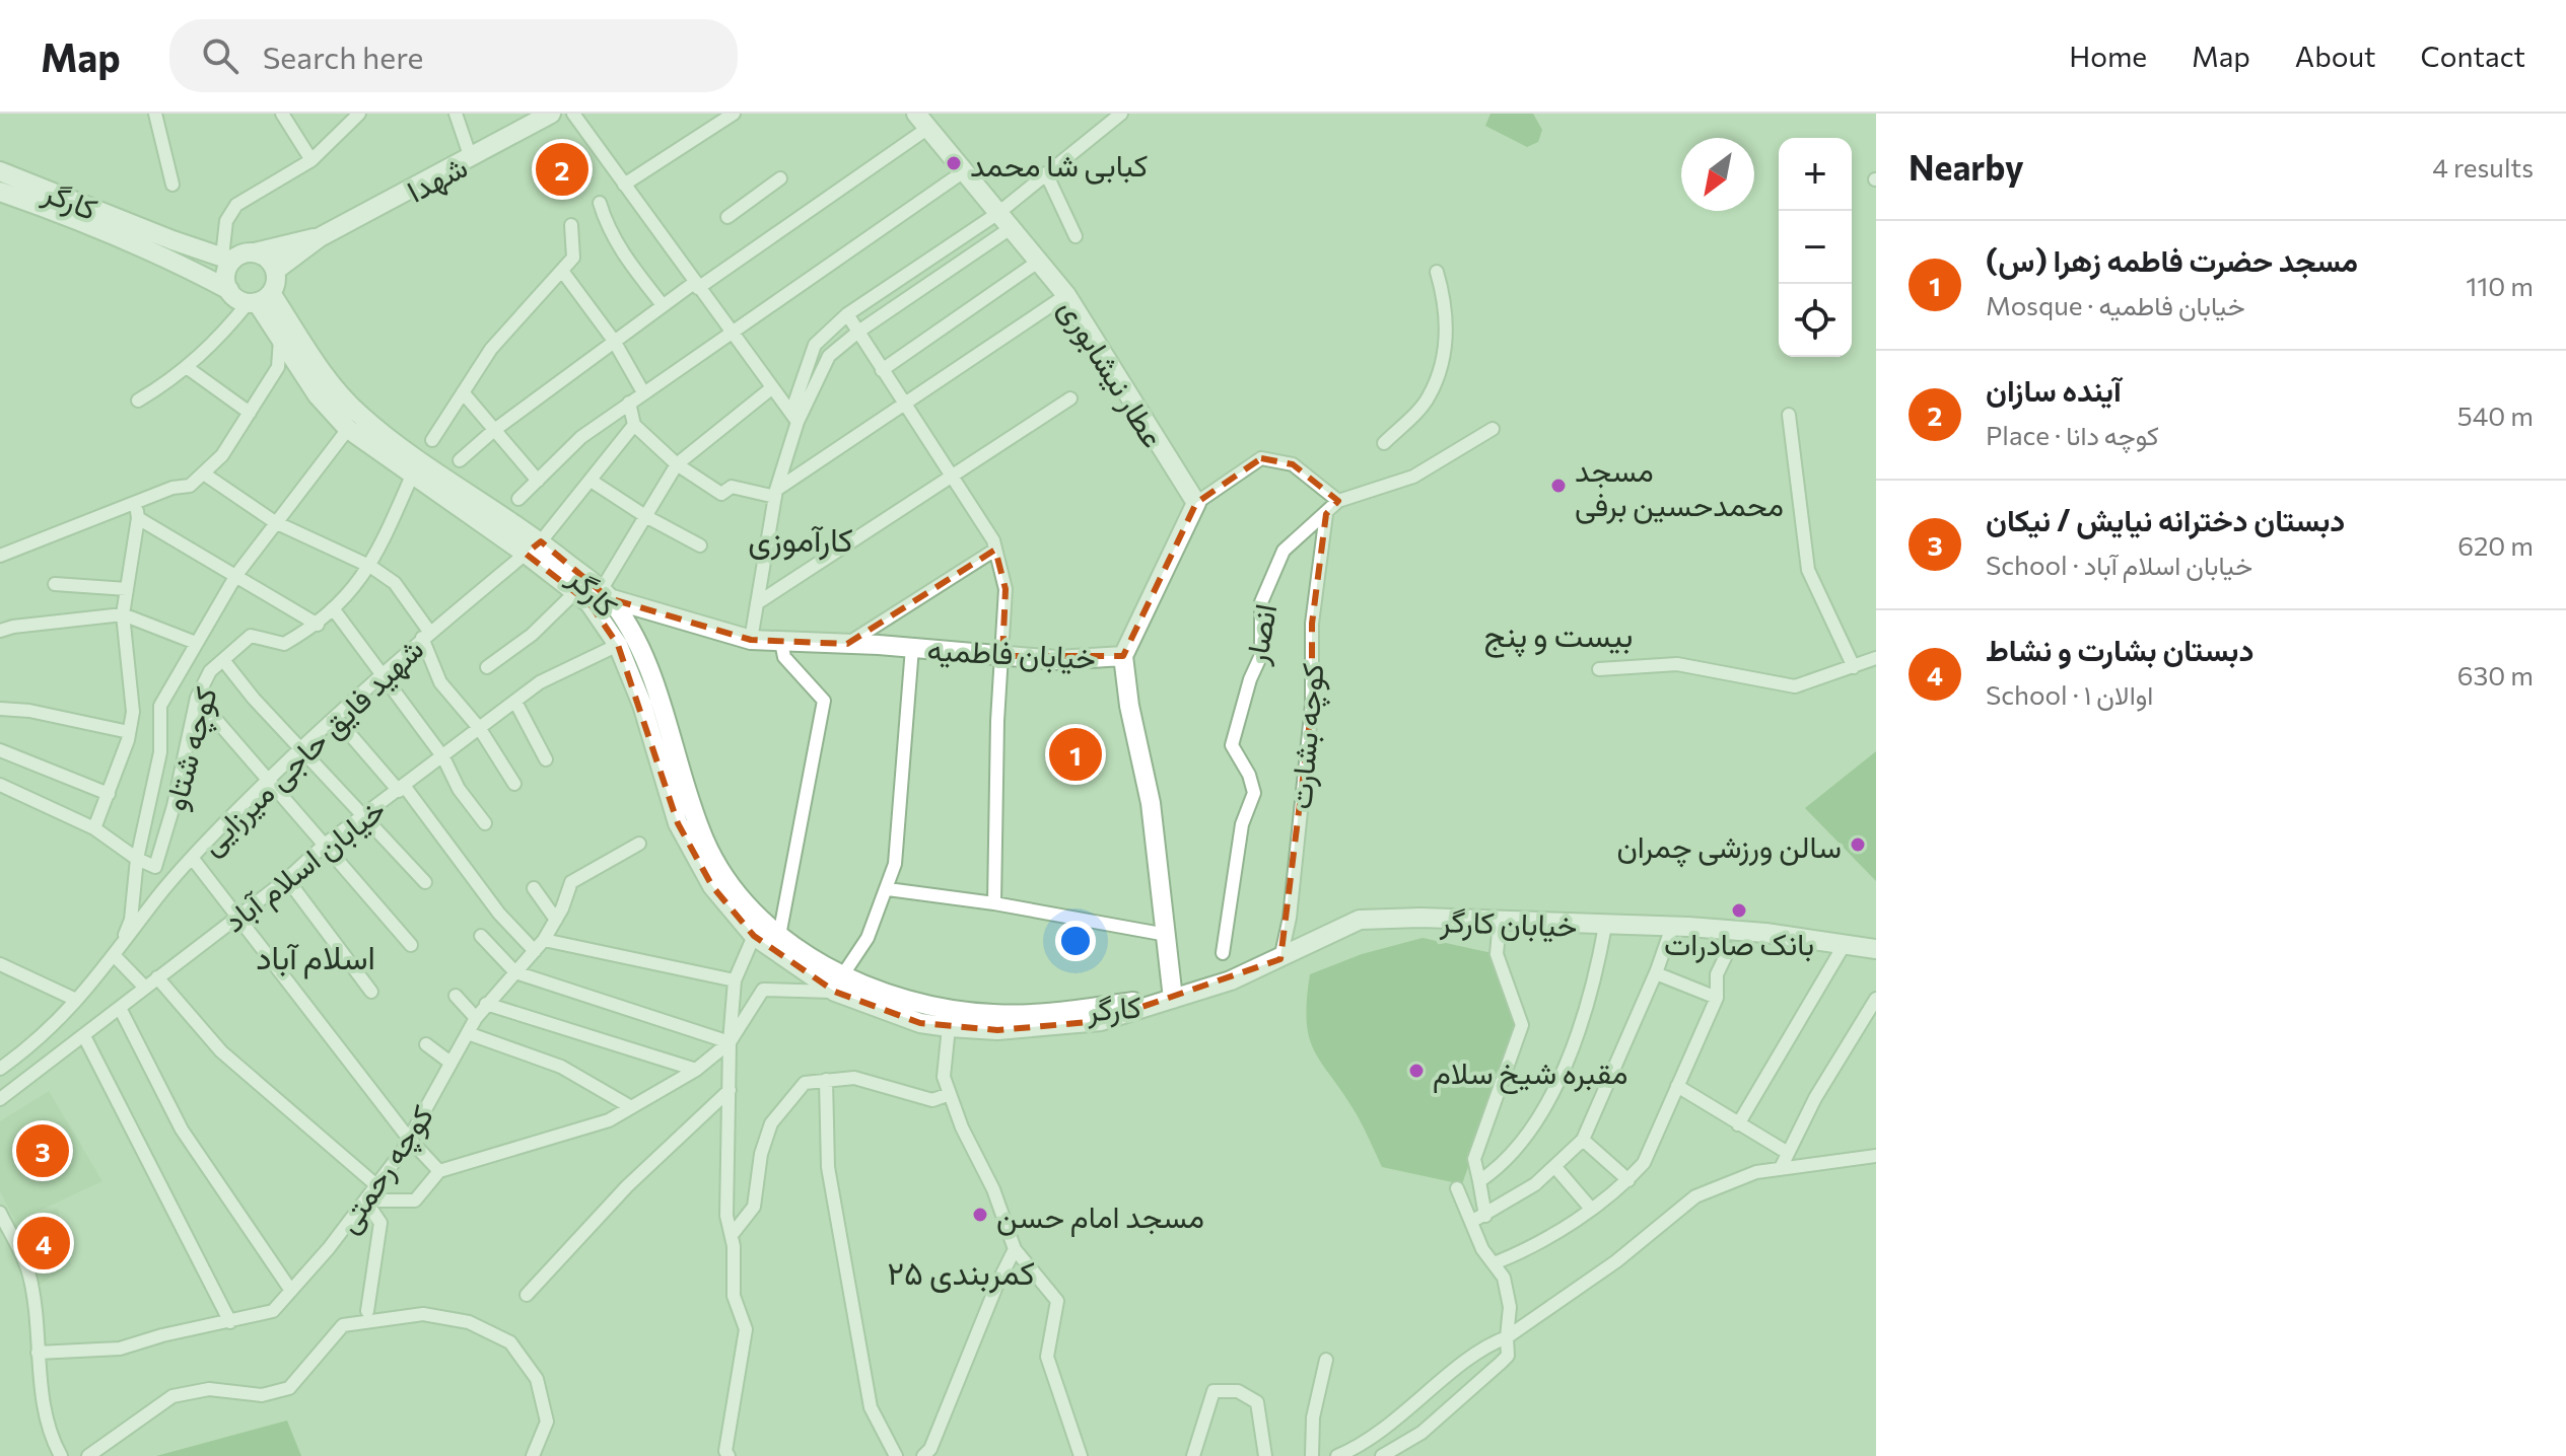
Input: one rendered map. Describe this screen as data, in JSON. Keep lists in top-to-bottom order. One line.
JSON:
{"streets":{"main road":["شهدا","کارگر","عطار نیشابوری","خیابان فاطمیه","خیابان کارگر"],"street":["انصار","کوچه بشارت","شهید فایق حاجی میرزایی","کوچه شتاو","خیابان اسلام آباد","کوچه رحمتی"]},"crossings":[["کارگر","خیابان فاطمیه"],["کارگر","شهید فایق حاجی میرزایی"],["کارگر","کوچه شتاو"],["کارگر","خیابان اسلام آباد"],["کارگر","خیابان کارگر"],["انصار","کوچه بشارت"],["خیابان فاطمیه","خیابان کارگر"],["کوچه بشارت","خیابان کارگر"]],"districts":["کارآموزی","بیست و پنج","اسلام آباد","کمربندی ۲۵"],"places":["کبابی شا محمد","مسجد محمدحسین برفی","سالن ورزشی چمران","بانک صادرات","مقبره شیخ سلام","مسجد امام حسن"],"north":"bottom left","page":{"header":"Map","search":"Search here","nav":["Home","Map","About","Contact"],"heading":["Nearby","4 results"],"map_buttons":["+","−"],"pins":["2","1","3","4"],"list":[{"mark":"1","name":"مسجد حضرت فاطمه زهرا (س)","note":"Mosque · خیابان فاطمیه","value":"110 m"},{"mark":"2","name":"آینده سازان","note":"Place · کوچه دانا","value":"540 m"},{"mark":"3","name":"دبستان دخترانه نیایش / نیکان","note":"School · خیابان اسلام آباد","value":"620 m"},{"mark":"4","name":"دبستان بشارت و نشاط","note":"School · اوالان ۱","value":"630 m"}]}}
